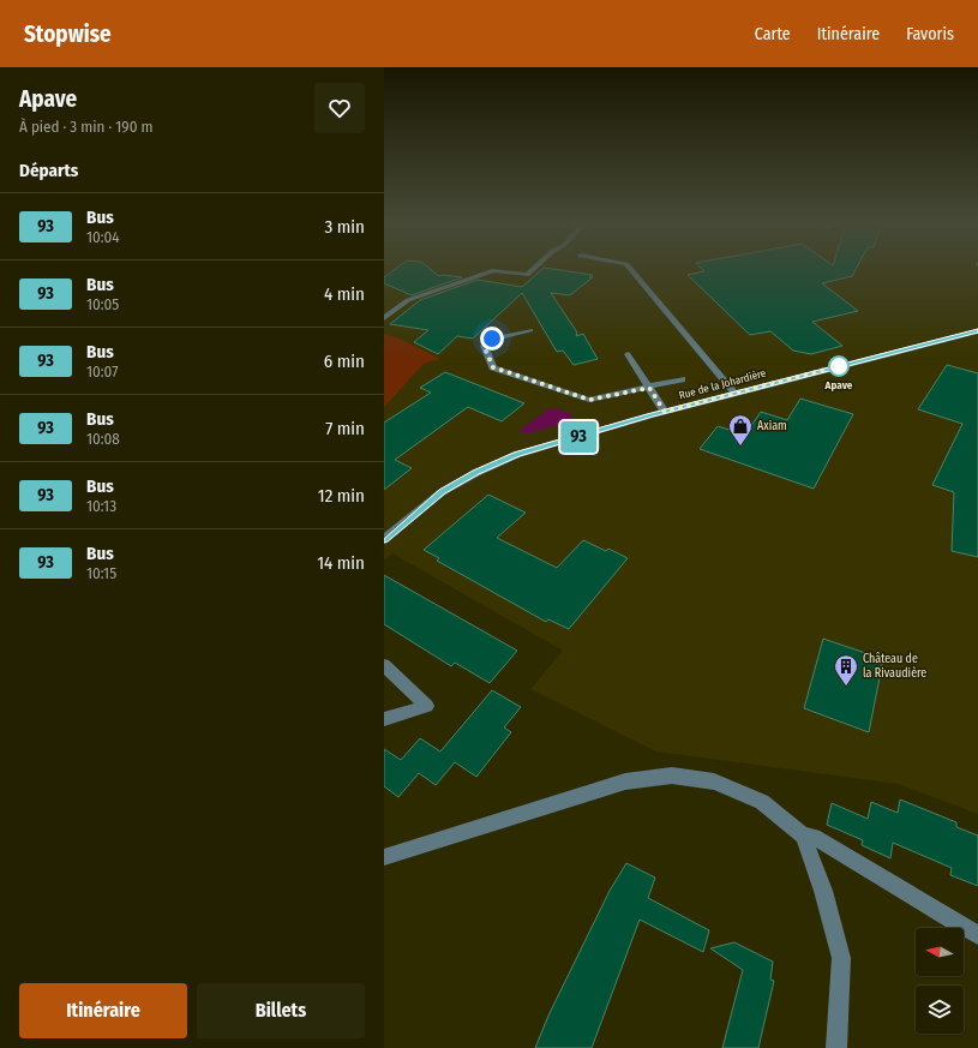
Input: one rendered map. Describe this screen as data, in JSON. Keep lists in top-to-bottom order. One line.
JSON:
{"streets":{"street":["Rue de la Johardière"]},"places":{"other":["Apave"],"shop":["Axiam"],"building":["Château de la Rivaudière"]},"lines":["bus line 93"],"north":"left","page":{"header":"Stopwise","nav":["Carte","Itinéraire","Favoris"],"heading":[["Apave","À pied · 3 min · 190 m"],"Départs"],"on_map":"93","list":[{"mark":"93","name":"Bus","note":"10:04","value":"3 min"},{"mark":"93","name":"Bus","note":"10:05","value":"4 min"},{"mark":"93","name":"Bus","note":"10:07","value":"6 min"},{"mark":"93","name":"Bus","note":"10:08","value":"7 min"},{"mark":"93","name":"Bus","note":"10:13","value":"12 min"},{"mark":"93","name":"Bus","note":"10:15","value":"14 min"}],"buttons":["Itinéraire","Billets"]}}
